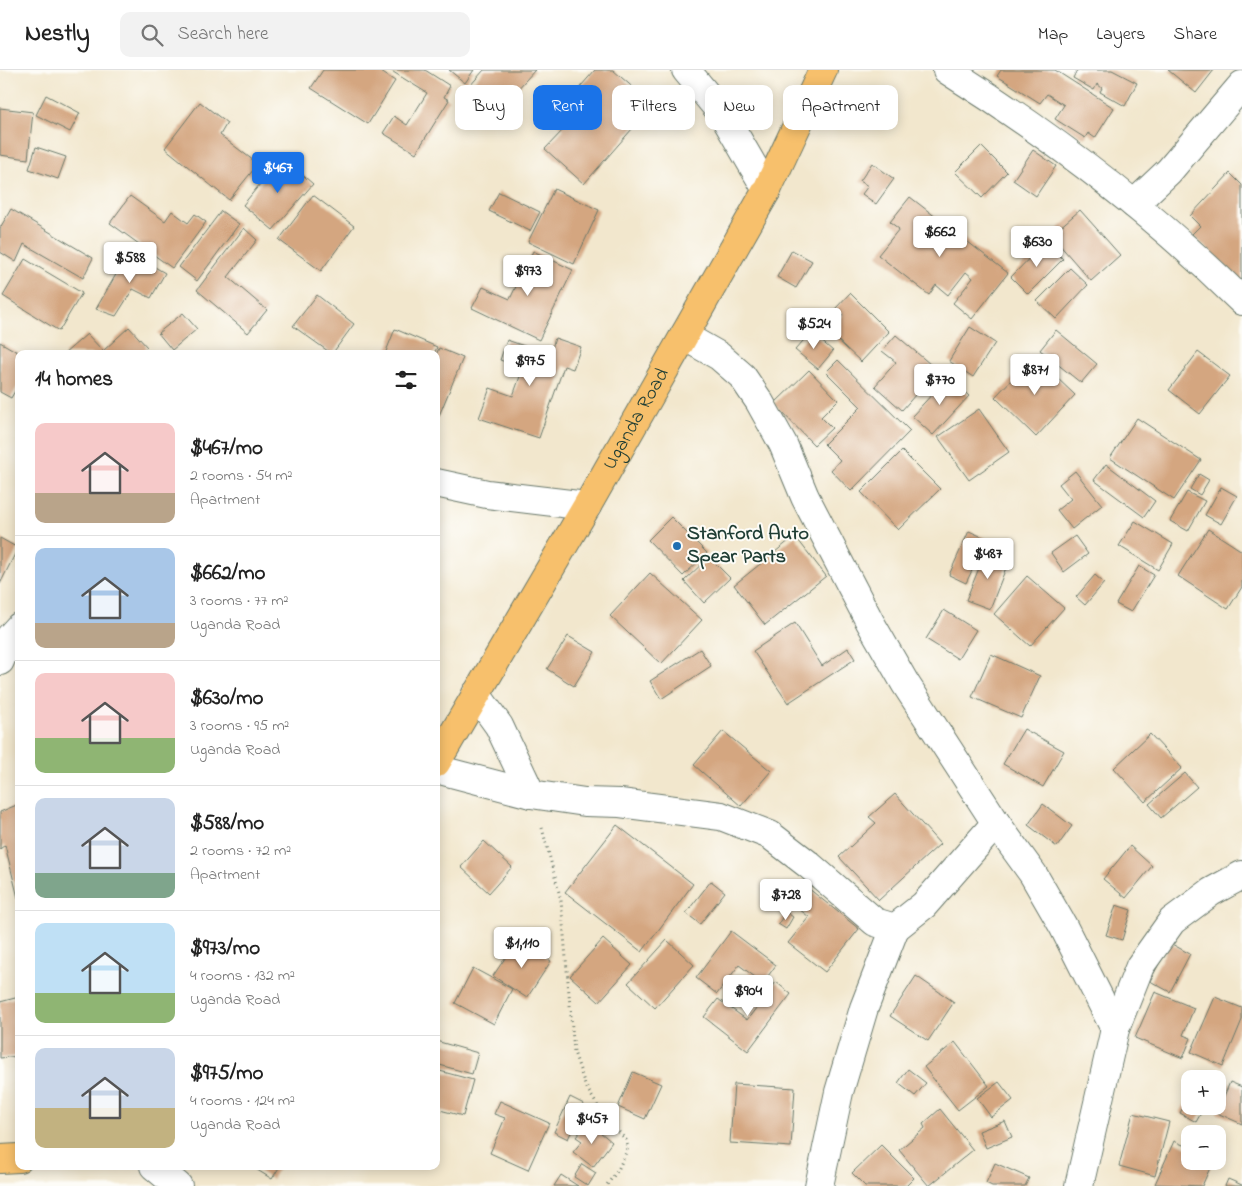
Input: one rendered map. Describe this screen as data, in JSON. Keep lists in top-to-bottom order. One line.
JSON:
{"streets":{"main road":["Uganda Road"]},"places":["Stanford Auto Spear Parts"],"page":{"header":"Nestly","search":"Search here","nav":["Map","Layers","Share"],"chip":["Buy","Rent","Filters","New","Apartment"],"price":["$467","$662","$630","$588","$973","$524","$975","$871","$770","$487","$728","$1,110","$904","$457"],"heading":"14 homes","list":[{"name":"$467/mo","note":"2 rooms · 54 m² · Apartment"},{"name":"$662/mo","note":"3 rooms · 77 m² · Uganda Road"},{"name":"$630/mo","note":"3 rooms · 95 m² · Uganda Road"},{"name":"$588/mo","note":"2 rooms · 72 m² · Apartment"},{"name":"$973/mo","note":"4 rooms · 132 m² · Uganda Road"},{"name":"$975/mo","note":"4 rooms · 124 m² · Uganda Road"}],"map_buttons":["+","−"]}}
